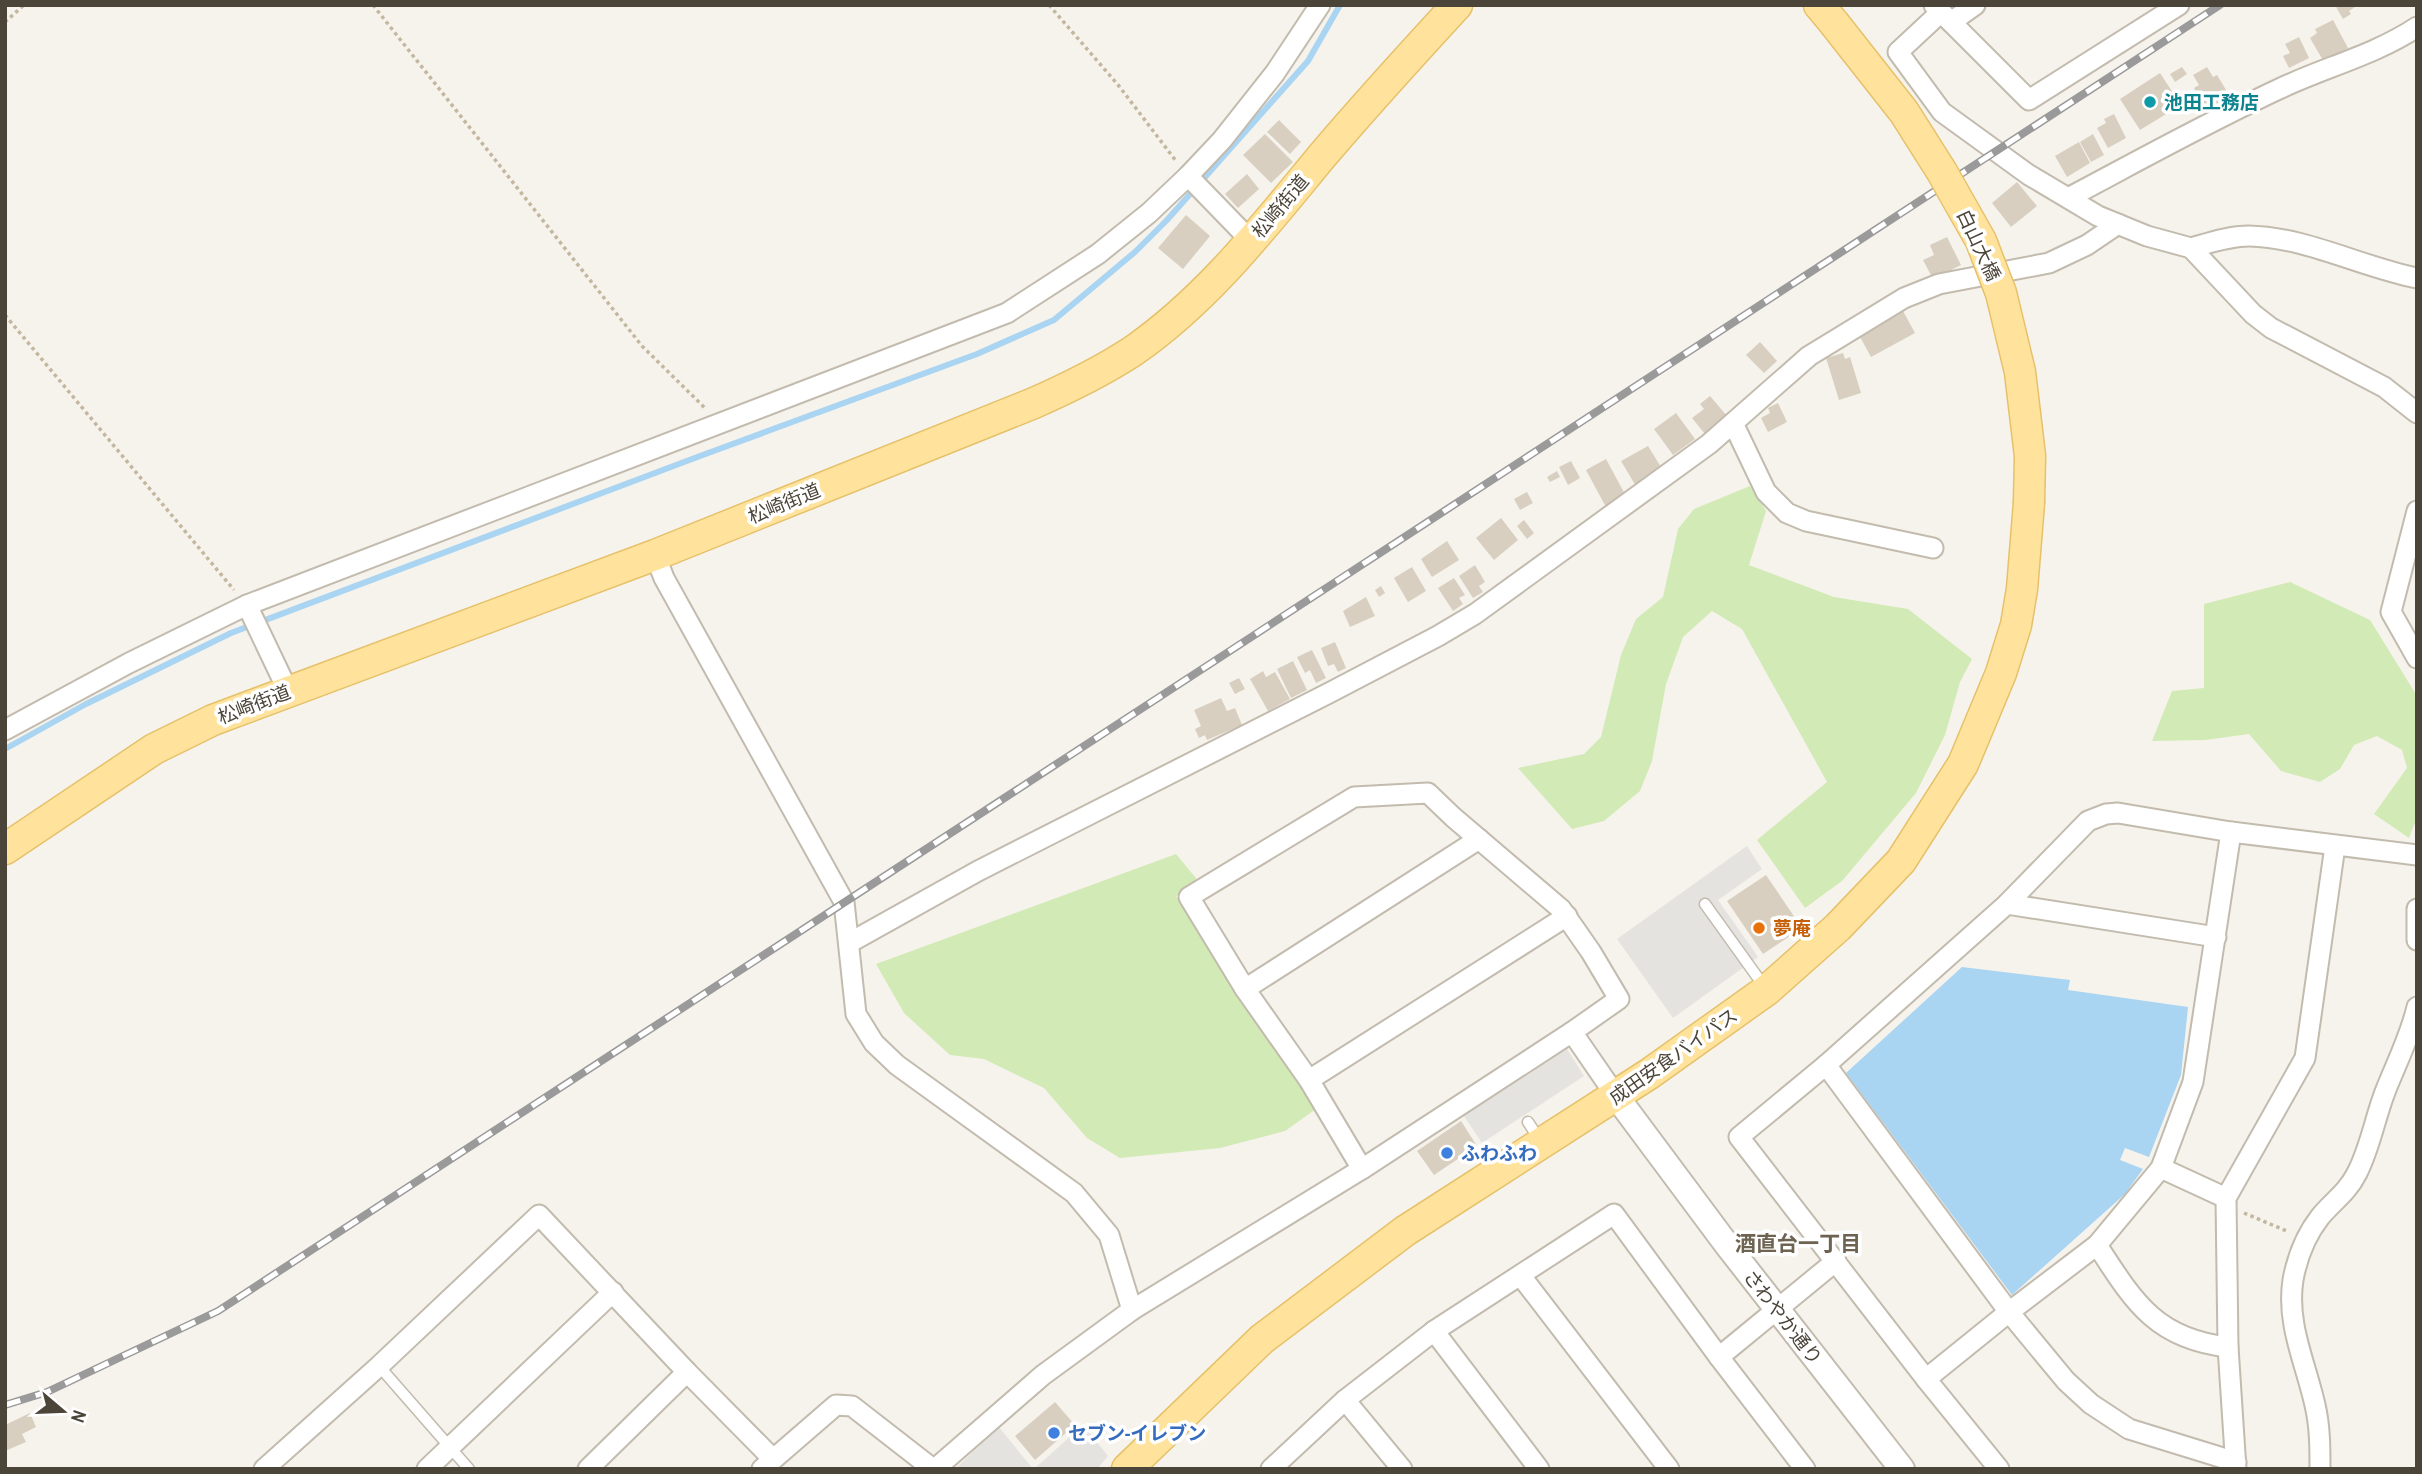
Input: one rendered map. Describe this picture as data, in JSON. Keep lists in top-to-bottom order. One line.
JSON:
{"streets":{"main road":["松崎街道","白山大橋","成田安食バイパス"],"street":["さわやか通り"]},"crossings":[["白山大橋","成田安食バイパス"],["成田安食バイパス","さわやか通り"]],"districts":["酒直台一丁目"],"places":["池田工務店","夢庵","ふわふわ","セブン-イレブン"],"north":"right"}
